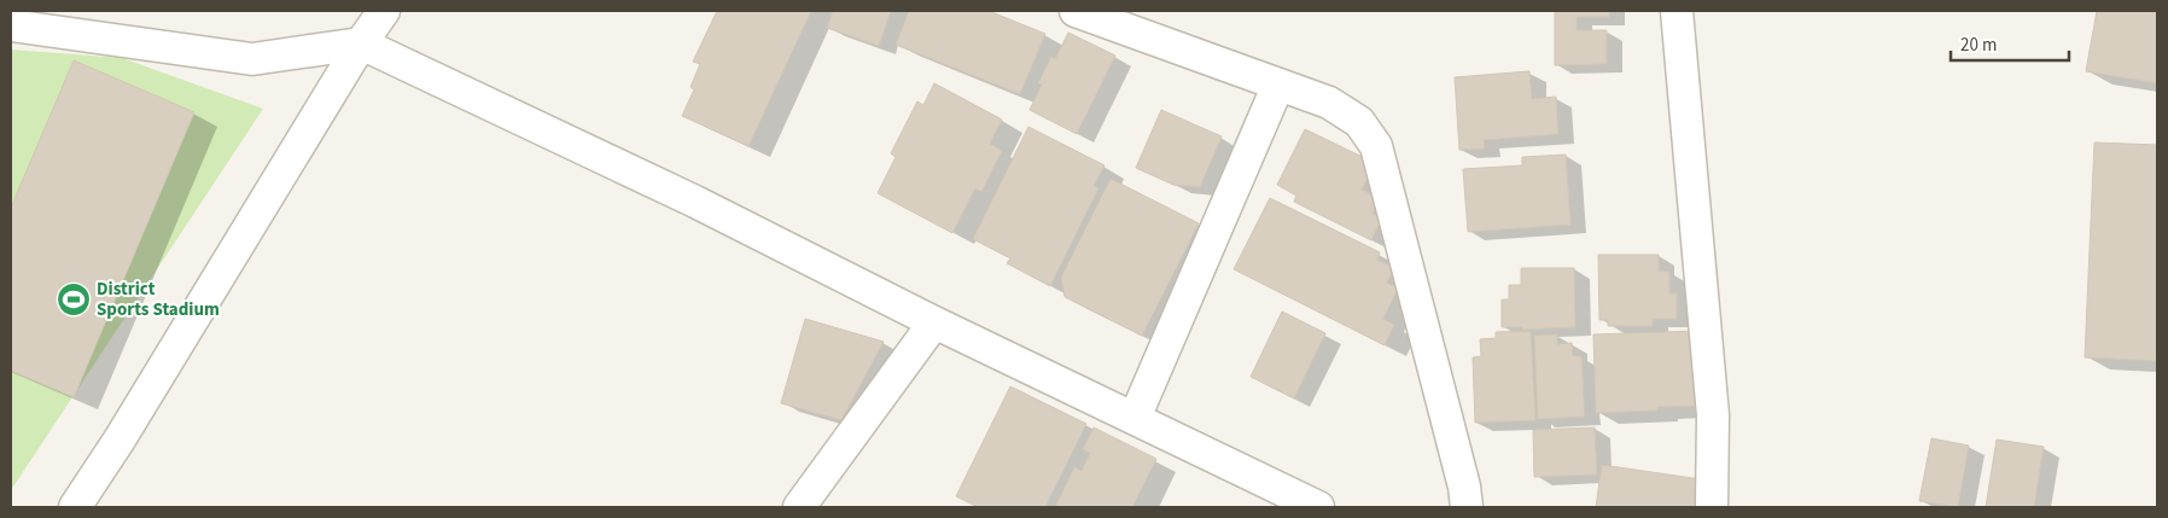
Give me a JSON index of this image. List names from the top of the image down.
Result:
{
  "places": {
    "sports": ["District Sports Stadium"]
  },
  "scale_bar": "20 m"
}
